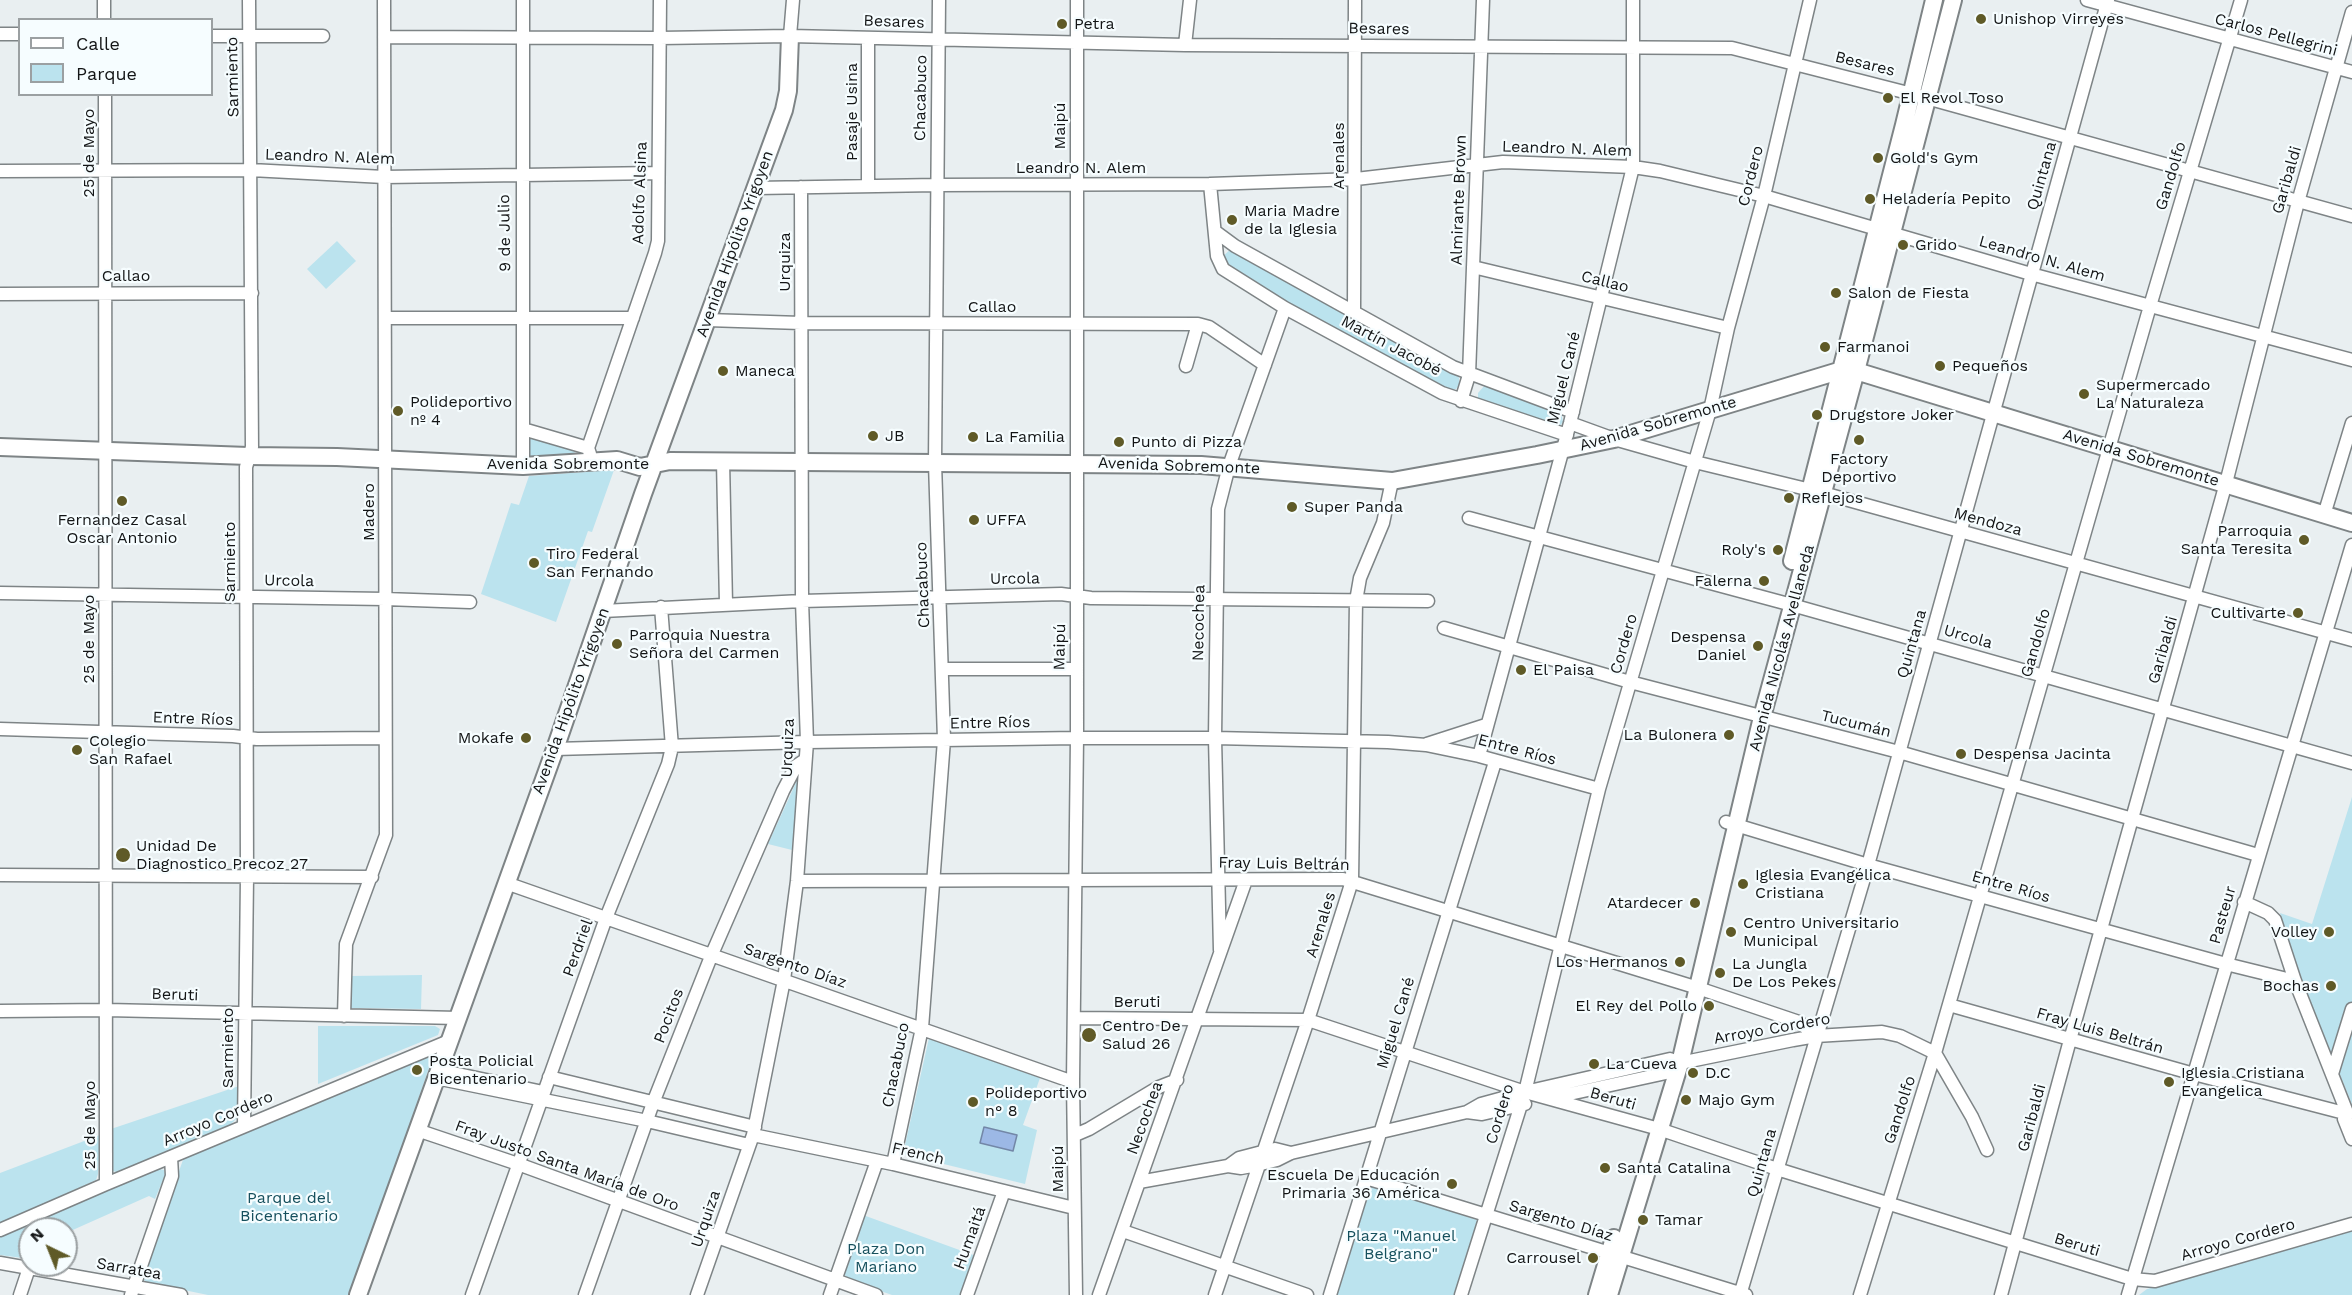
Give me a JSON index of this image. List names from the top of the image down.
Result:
{
  "streets": {
    "main road": ["Avenida Hipólito Yrigoyen", "Avenida Sobremonte", "Avenida Nicolás Avellaneda"],
    "street": [
      "Besares",
      "Carlos Pellegrini",
      "Sarmiento",
      "Chacabuco",
      "Pasaje Usina",
      "Maipú",
      "Leandro N. Alem",
      "25 de Mayo",
      "Arenales",
      "Cordero",
      "Quintana",
      "Gandolfo",
      "Garibaldi",
      "Adolfo Alsina",
      "Almirante Brown",
      "9 de Julio",
      "Urquiza",
      "Callao",
      "Martín Jacobé",
      "Miguel Cané",
      "Madero",
      "Mendoza",
      "Urcola",
      "Necochea",
      "Entre Ríos",
      "Tucumán",
      "Fray Luis Beltrán",
      "Pasteur",
      "Perdriel",
      "Sargento Díaz",
      "Beruti",
      "Pocitos",
      "Arroyo Cordero",
      "French",
      "Fray Justo Santa María de Oro",
      "Humaitá",
      "Sarratea"
    ]
  },
  "crossings": [
    ["Besares", "Chacabuco"],
    ["Besares", "Pasaje Usina"],
    ["Besares", "Maipú"],
    ["Besares", "Arenales"],
    ["Besares", "Cordero"],
    ["Besares", "Quintana"],
    ["Besares", "Gandolfo"],
    ["Besares", "Garibaldi"],
    ["Besares", "Adolfo Alsina"],
    ["Besares", "Almirante Brown"],
    ["Besares", "9 de Julio"],
    ["Besares", "Avenida Hipólito Yrigoyen"],
    ["Besares", "Miguel Cané"],
    ["Besares", "Madero"],
    ["Besares", "Avenida Nicolás Avellaneda"],
    ["Carlos Pellegrini", "Quintana"],
    ["Carlos Pellegrini", "Gandolfo"],
    ["Carlos Pellegrini", "Garibaldi"],
    ["Sarmiento", "Leandro N. Alem"],
    ["Sarmiento", "Callao"],
    ["Sarmiento", "Avenida Sobremonte"],
    ["Sarmiento", "Urcola"],
    ["Sarmiento", "Entre Ríos"],
    ["Sarmiento", "Beruti"],
    ["Sarmiento", "Arroyo Cordero"],
    ["Chacabuco", "Leandro N. Alem"],
    ["Chacabuco", "Callao"],
    ["Chacabuco", "Avenida Sobremonte"],
    ["Chacabuco", "Urcola"],
    ["Chacabuco", "Entre Ríos"],
    ["Chacabuco", "Fray Luis Beltrán"],
    ["Chacabuco", "Sargento Díaz"],
    ["Chacabuco", "French"],
    ["Pasaje Usina", "Leandro N. Alem"],
    ["Maipú", "Leandro N. Alem"],
    ["Maipú", "Callao"],
    ["Maipú", "Avenida Sobremonte"],
    ["Maipú", "Urcola"],
    ["Maipú", "Entre Ríos"],
    ["Maipú", "Fray Luis Beltrán"],
    ["Maipú", "Sargento Díaz"],
    ["Maipú", "Beruti"],
    ["Maipú", "French"],
    ["Leandro N. Alem", "25 de Mayo"],
    ["Leandro N. Alem", "Arenales"],
    ["Leandro N. Alem", "Cordero"],
    ["Leandro N. Alem", "Quintana"],
    ["Leandro N. Alem", "Gandolfo"],
    ["Leandro N. Alem", "Garibaldi"],
    ["Leandro N. Alem", "Adolfo Alsina"],
    ["Leandro N. Alem", "Almirante Brown"],
    ["Leandro N. Alem", "9 de Julio"],
    ["Leandro N. Alem", "Avenida Hipólito Yrigoyen"],
    ["Leandro N. Alem", "Urquiza"],
    ["Leandro N. Alem", "Miguel Cané"],
    ["Leandro N. Alem", "Madero"],
    ["Leandro N. Alem", "Avenida Nicolás Avellaneda"],
    ["25 de Mayo", "Callao"],
    ["25 de Mayo", "Avenida Sobremonte"],
    ["25 de Mayo", "Urcola"],
    ["25 de Mayo", "Entre Ríos"],
    ["25 de Mayo", "Beruti"],
    ["25 de Mayo", "Arroyo Cordero"],
    ["Arenales", "Martín Jacobé"],
    ["Arenales", "Avenida Sobremonte"],
    ["Arenales", "Urcola"],
    ["Arenales", "Entre Ríos"],
    ["Arenales", "Fray Luis Beltrán"],
    ["Arenales", "Beruti"],
    ["Arenales", "Arroyo Cordero"],
    ["Cordero", "Callao"],
    ["Cordero", "Avenida Sobremonte"],
    ["Cordero", "Mendoza"],
    ["Cordero", "Urcola"],
    ["Cordero", "Entre Ríos"],
    ["Cordero", "Tucumán"],
    ["Cordero", "Fray Luis Beltrán"],
    ["Cordero", "Sargento Díaz"],
    ["Cordero", "Beruti"],
    ["Cordero", "Arroyo Cordero"],
    ["Quintana", "Avenida Sobremonte"],
    ["Quintana", "Mendoza"],
    ["Quintana", "Urcola"],
    ["Quintana", "Entre Ríos"],
    ["Quintana", "Tucumán"],
    ["Quintana", "Fray Luis Beltrán"],
    ["Quintana", "Sargento Díaz"],
    ["Quintana", "Beruti"],
    ["Quintana", "Arroyo Cordero"],
    ["Gandolfo", "Avenida Sobremonte"],
    ["Gandolfo", "Mendoza"],
    ["Gandolfo", "Urcola"],
    ["Gandolfo", "Entre Ríos"],
    ["Gandolfo", "Tucumán"],
    ["Gandolfo", "Fray Luis Beltrán"],
    ["Gandolfo", "Beruti"],
    ["Gandolfo", "Arroyo Cordero"],
    ["Garibaldi", "Avenida Sobremonte"],
    ["Garibaldi", "Mendoza"],
    ["Garibaldi", "Urcola"],
    ["Garibaldi", "Entre Ríos"],
    ["Garibaldi", "Tucumán"],
    ["Garibaldi", "Fray Luis Beltrán"],
    ["Garibaldi", "Beruti"],
    ["Adolfo Alsina", "Avenida Sobremonte"],
    ["Almirante Brown", "Callao"],
    ["Almirante Brown", "Martín Jacobé"],
    ["9 de Julio", "Avenida Sobremonte"],
    ["Avenida Hipólito Yrigoyen", "Callao"],
    ["Avenida Hipólito Yrigoyen", "Avenida Sobremonte"],
    ["Avenida Hipólito Yrigoyen", "Urcola"],
    ["Avenida Hipólito Yrigoyen", "Entre Ríos"],
    ["Avenida Hipólito Yrigoyen", "Sargento Díaz"],
    ["Avenida Hipólito Yrigoyen", "Beruti"],
    ["Avenida Hipólito Yrigoyen", "Arroyo Cordero"],
    ["Avenida Hipólito Yrigoyen", "French"],
    ["Avenida Hipólito Yrigoyen", "Fray Justo Santa María de Oro"],
    ["Urquiza", "Callao"],
    ["Urquiza", "Avenida Sobremonte"],
    ["Urquiza", "Urcola"],
    ["Urquiza", "Entre Ríos"],
    ["Urquiza", "Fray Luis Beltrán"],
    ["Urquiza", "Sargento Díaz"],
    ["Urquiza", "Pocitos"],
    ["Urquiza", "French"],
    ["Urquiza", "Fray Justo Santa María de Oro"],
    ["Callao", "Miguel Cané"],
    ["Callao", "Necochea"],
    ["Martín Jacobé", "Miguel Cané"],
    ["Martín Jacobé", "Avenida Sobremonte"],
    ["Martín Jacobé", "Mendoza"],
    ["Martín Jacobé", "Necochea"],
    ["Miguel Cané", "Avenida Sobremonte"],
    ["Miguel Cané", "Mendoza"],
    ["Miguel Cané", "Urcola"],
    ["Miguel Cané", "Entre Ríos"],
    ["Miguel Cané", "Tucumán"],
    ["Miguel Cané", "Fray Luis Beltrán"],
    ["Miguel Cané", "Sargento Díaz"],
    ["Miguel Cané", "Beruti"],
    ["Miguel Cané", "Arroyo Cordero"],
    ["Avenida Sobremonte", "Madero"],
    ["Avenida Sobremonte", "Mendoza"],
    ["Avenida Sobremonte", "Necochea"],
    ["Avenida Sobremonte", "Avenida Nicolás Avellaneda"],
    ["Madero", "Urcola"],
    ["Madero", "Entre Ríos"],
    ["Madero", "Beruti"],
    ["Mendoza", "Avenida Nicolás Avellaneda"],
    ["Mendoza", "Pasteur"],
    ["Urcola", "Necochea"],
    ["Urcola", "Avenida Nicolás Avellaneda"],
    ["Urcola", "Pasteur"],
    ["Urcola", "Perdriel"],
    ["Necochea", "Entre Ríos"],
    ["Necochea", "Fray Luis Beltrán"],
    ["Necochea", "Beruti"],
    ["Necochea", "Arroyo Cordero"],
    ["Avenida Nicolás Avellaneda", "Entre Ríos"],
    ["Avenida Nicolás Avellaneda", "Tucumán"],
    ["Avenida Nicolás Avellaneda", "Fray Luis Beltrán"],
    ["Avenida Nicolás Avellaneda", "Sargento Díaz"],
    ["Avenida Nicolás Avellaneda", "Beruti"],
    ["Avenida Nicolás Avellaneda", "Arroyo Cordero"],
    ["Entre Ríos", "Pasteur"],
    ["Entre Ríos", "Perdriel"],
    ["Tucumán", "Pasteur"],
    ["Fray Luis Beltrán", "Pasteur"],
    ["Fray Luis Beltrán", "Arroyo Cordero"],
    ["Pasteur", "Beruti"],
    ["Pasteur", "Arroyo Cordero"],
    ["Perdriel", "Sargento Díaz"],
    ["Perdriel", "French"],
    ["Perdriel", "Fray Justo Santa María de Oro"],
    ["Sargento Díaz", "Pocitos"],
    ["Beruti", "Arroyo Cordero"],
    ["Pocitos", "French"],
    ["Pocitos", "Fray Justo Santa María de Oro"],
    ["French", "Humaitá"]
  ],
  "parks": ["Parque del Bicentenario", "Plaza \"Manuel Belgrano\"", "Plaza Don Mariano"],
  "places": [
    "Unishop Virreyes",
    "Petra",
    "El Revol Toso",
    "Gold's Gym",
    "Heladería Pepito",
    "Maria Madre de la Iglesia",
    "Grido",
    "Salon de Fiesta",
    "Farmanoi",
    "Pequeños",
    "Maneca",
    "Supermercado La Naturaleza",
    "Polideportivo nº 4",
    "Drugstore Joker",
    "JB",
    "La Familia",
    "Factory Deportivo",
    "Punto di Pizza",
    "Reflejos",
    "Fernandez Casal Oscar Antonio",
    "Super Panda",
    "UFFA",
    "Parroquia Santa Teresita",
    "Roly's",
    "Tiro Federal San Fernando",
    "Falerna",
    "Cultivarte",
    "Parroquia Nuestra Señora del Carmen",
    "Despensa Daniel",
    "El Paisa",
    "La Bulonera",
    "Mokafe",
    "Colegio San Rafael",
    "Despensa Jacinta",
    "Unidad De Diagnostico Precoz 27",
    "Iglesia Evangélica Cristiana",
    "Atardecer",
    "Centro Universitario Municipal",
    "Volley",
    "Los Hermanos",
    "La Jungla De Los Pekes",
    "Bochas",
    "El Rey del Pollo",
    "Centro De Salud 26",
    "La Cueva",
    "Posta Policial Bicentenario",
    "D.C",
    "Iglesia Cristiana Evangelica",
    "Majo Gym",
    "Polideportivo n° 8",
    "Santa Catalina",
    "Escuela De Educación Primaria 36 América",
    "Tamar",
    "Carrousel"
  ],
  "legend": ["Calle", "Parque"],
  "north": "top left"
}
